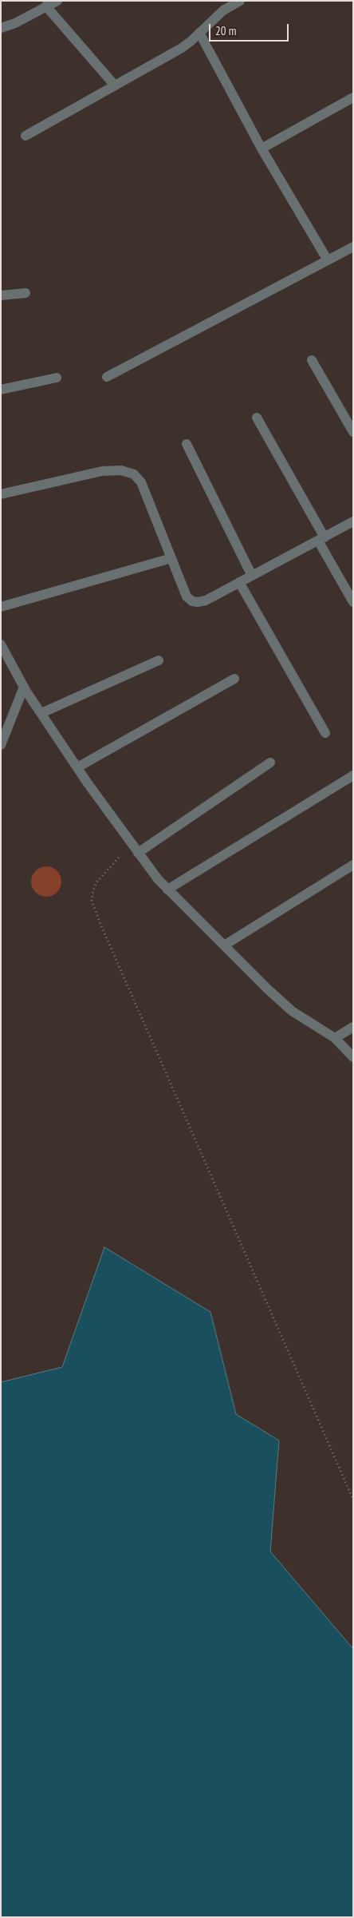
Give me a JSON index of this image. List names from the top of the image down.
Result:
{
  "scale_bar": "20 m"
}
